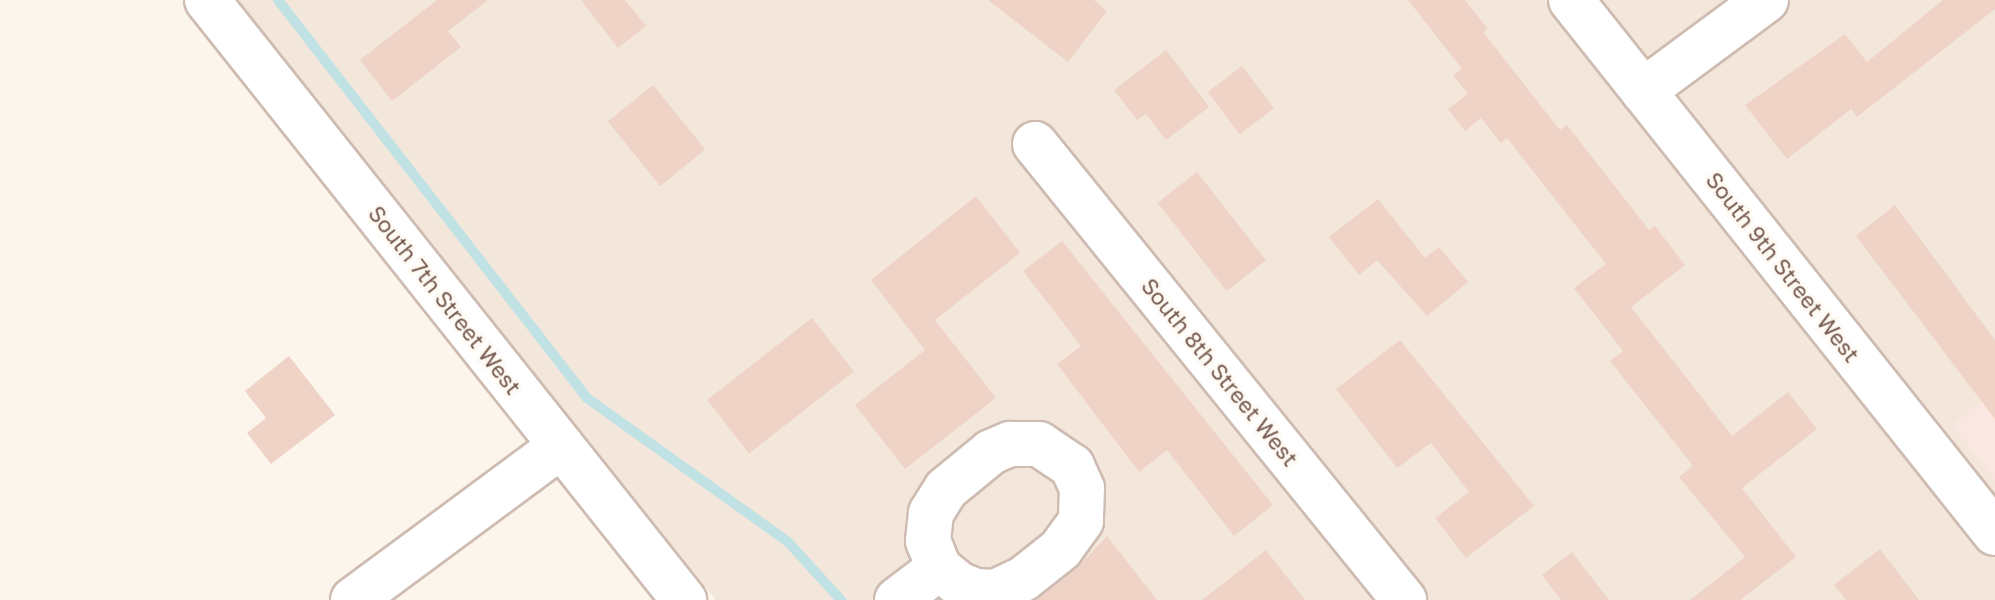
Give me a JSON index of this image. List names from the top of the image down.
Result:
{
  "streets": {
    "street": ["South 9th Street West", "South 7th Street West", "South 8th Street West"]
  }
}
